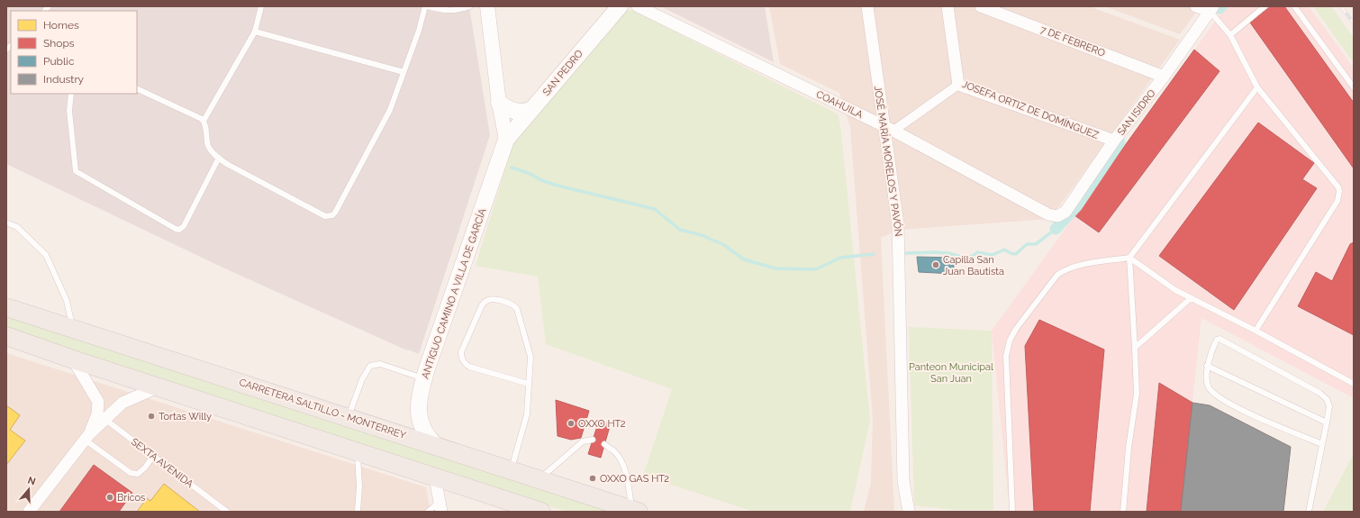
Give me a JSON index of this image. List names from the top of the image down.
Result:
{
  "streets": {
    "main road": ["SAN PEDRO", "ANTIGUO CAMINO A VILLA DE GARCÍA", "CARRETERA SALTILLO - MONTERREY"],
    "street": [
      "7 DE FEBRERO",
      "COAHUILA",
      "JOSEFA ORTIZ DE DOMÍNGUEZ",
      "SAN ISIDRO",
      "JOSÉ MARÍA MORELOS Y PAVÓN"
    ],
    "lane": ["SEXTA AVENIDA"]
  },
  "crossings": [
    ["7 DE FEBRERO", "SAN ISIDRO"],
    ["SAN PEDRO", "ANTIGUO CAMINO A VILLA DE GARCÍA"],
    ["COAHUILA", "SAN ISIDRO"],
    ["COAHUILA", "JOSÉ MARÍA MORELOS Y PAVÓN"],
    ["JOSEFA ORTIZ DE DOMÍNGUEZ", "SAN ISIDRO"],
    ["ANTIGUO CAMINO A VILLA DE GARCÍA", "CARRETERA SALTILLO - MONTERREY"]
  ],
  "parks": ["Panteon Municipal San Juan"],
  "places": [
    "Capilla San Juan Bautista",
    "Tortas Willy",
    "OXXO HT2",
    "OXXO GAS HT2",
    "Bricos"
  ],
  "legend": [
    "Homes",
    "Shops",
    "Public",
    "Industry"
  ],
  "north": "top"
}
